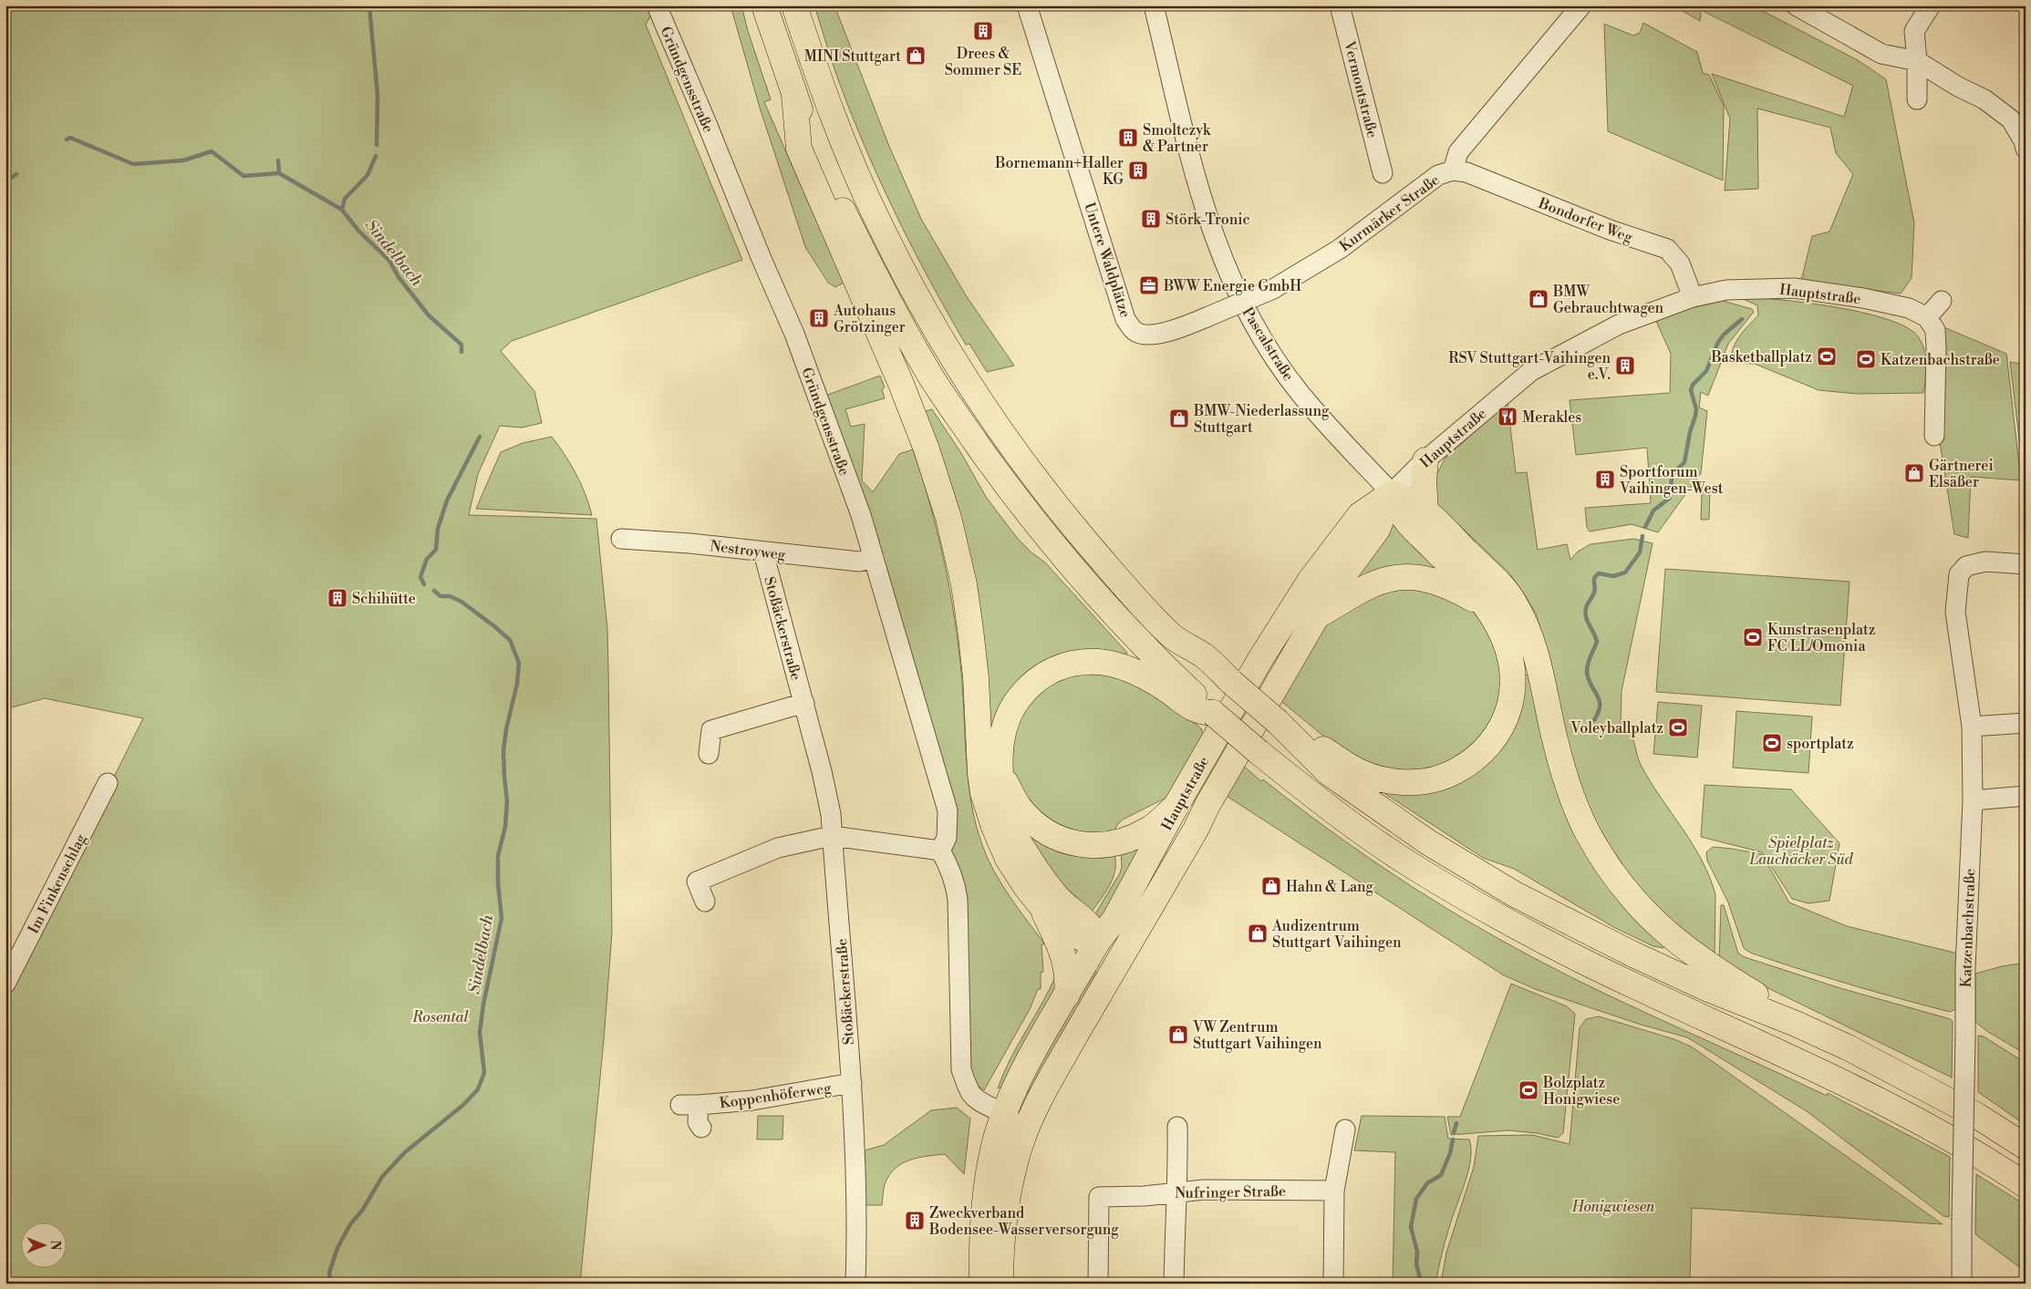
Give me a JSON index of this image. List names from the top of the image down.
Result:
{
  "streets": {
    "main road": ["Hauptstraße"],
    "street": [
      "Gründgensstraße",
      "Vermontstraße",
      "Kurmärker Straße",
      "Bondorfer Weg",
      "Untere Waldplätze",
      "Pascalstraße",
      "Nestroyweg",
      "Stoßäckerstraße",
      "Im Finkenschlag",
      "Katzenbachstraße",
      "Koppenhöferweg",
      "Nufringer Straße"
    ]
  },
  "crossings": [
    ["Gründgensstraße", "Nestroyweg"],
    ["Kurmärker Straße", "Bondorfer Weg"],
    ["Kurmärker Straße", "Untere Waldplätze"],
    ["Bondorfer Weg", "Hauptstraße"],
    ["Hauptstraße", "Pascalstraße"],
    ["Nestroyweg", "Stoßäckerstraße"],
    ["Stoßäckerstraße", "Koppenhöferweg"]
  ],
  "water": ["Sindelbach"],
  "parks": ["Spielplatz Lauchäcker Süd", "Rosental", "Honigwiesen"],
  "places": {
    "building": [
      "Drees & Sommer SE",
      "Smoltczyk & Partner",
      "Bornemann+Haller KG",
      "Störk-Tronic",
      "Autohaus Grötzinger",
      "RSV Stuttgart-Vaihingen e.V.",
      "Sportforum Vaihingen-West",
      "Schihütte",
      "Zweckverband Bodensee-Wasserversorgung"
    ],
    "shop": [
      "MINI Stuttgart",
      "BMW Gebrauchtwagen",
      "BMW-Niederlassung Stuttgart",
      "Gärtnerei Elsäßer",
      "Hahn & Lang",
      "Audizentrum Stuttgart Vaihingen",
      "VW Zentrum Stuttgart Vaihingen"
    ],
    "office": ["BWW Energie GmbH"],
    "sports": [
      "Basketballplatz",
      "Katzenbachstraße",
      "Kunstrasenplatz FC LL/Omonia",
      "Voleyballplatz",
      "sportplatz",
      "Bolzplatz Honigwiese"
    ],
    "restaurant": ["Merakles"]
  },
  "north": "right"
}
